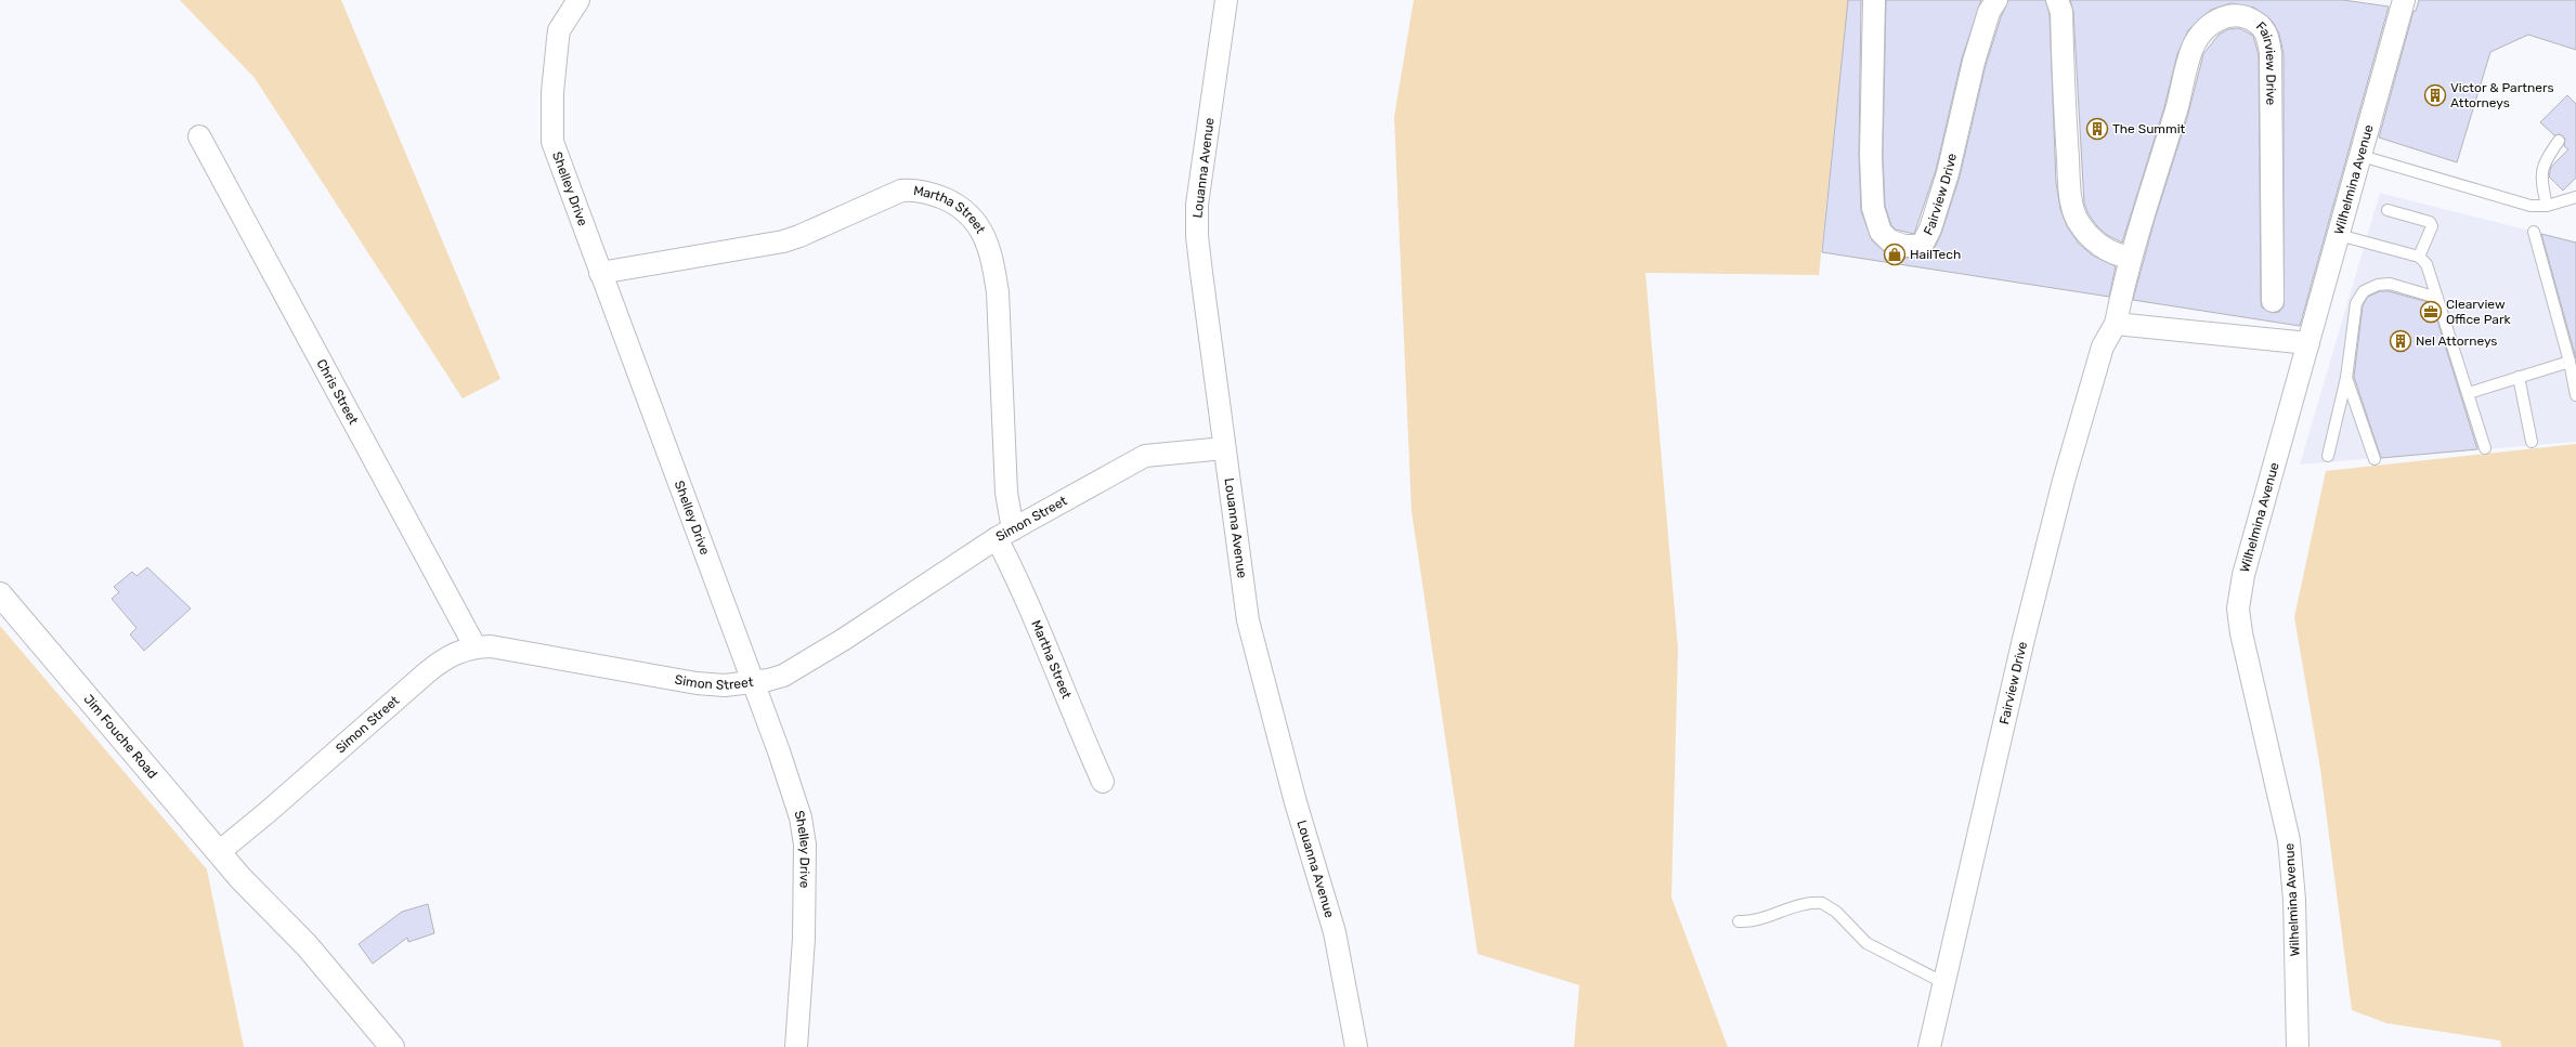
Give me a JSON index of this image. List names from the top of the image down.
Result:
{
  "streets": {
    "street": [
      "Fairview Drive",
      "Louanna Avenue",
      "Wilhelmina Avenue",
      "Shelley Drive",
      "Martha Street",
      "Chris Street",
      "Simon Street",
      "Jim Fouche Road"
    ]
  },
  "crossings": [
    ["Louanna Avenue", "Simon Street"],
    ["Shelley Drive", "Martha Street"],
    ["Shelley Drive", "Simon Street"],
    ["Martha Street", "Simon Street"],
    ["Chris Street", "Simon Street"],
    ["Simon Street", "Jim Fouche Road"]
  ],
  "places": {
    "building": ["Victor & Partners Attorneys", "The Summit", "Nel Attorneys"],
    "shop": ["HailTech"],
    "office": ["Clearview Office Park"]
  }
}
